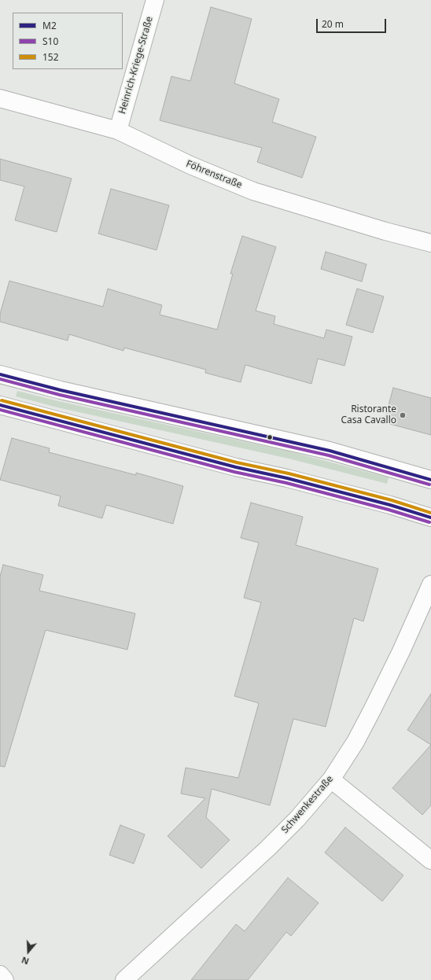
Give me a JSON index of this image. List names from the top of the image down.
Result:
{
  "streets": {
    "street": ["Heinrich-Kriege-Straße", "Föhrenstraße", "Schwenkestraße"]
  },
  "crossings": [
    ["Heinrich-Kriege-Straße", "Föhrenstraße"]
  ],
  "places": ["Ristorante Casa Cavallo"],
  "lines": ["transit line M2", "transit line S10", "transit line 152"],
  "legend": ["M2", "S10", "152"],
  "scale_bar": "20 m",
  "north": "bottom"
}
